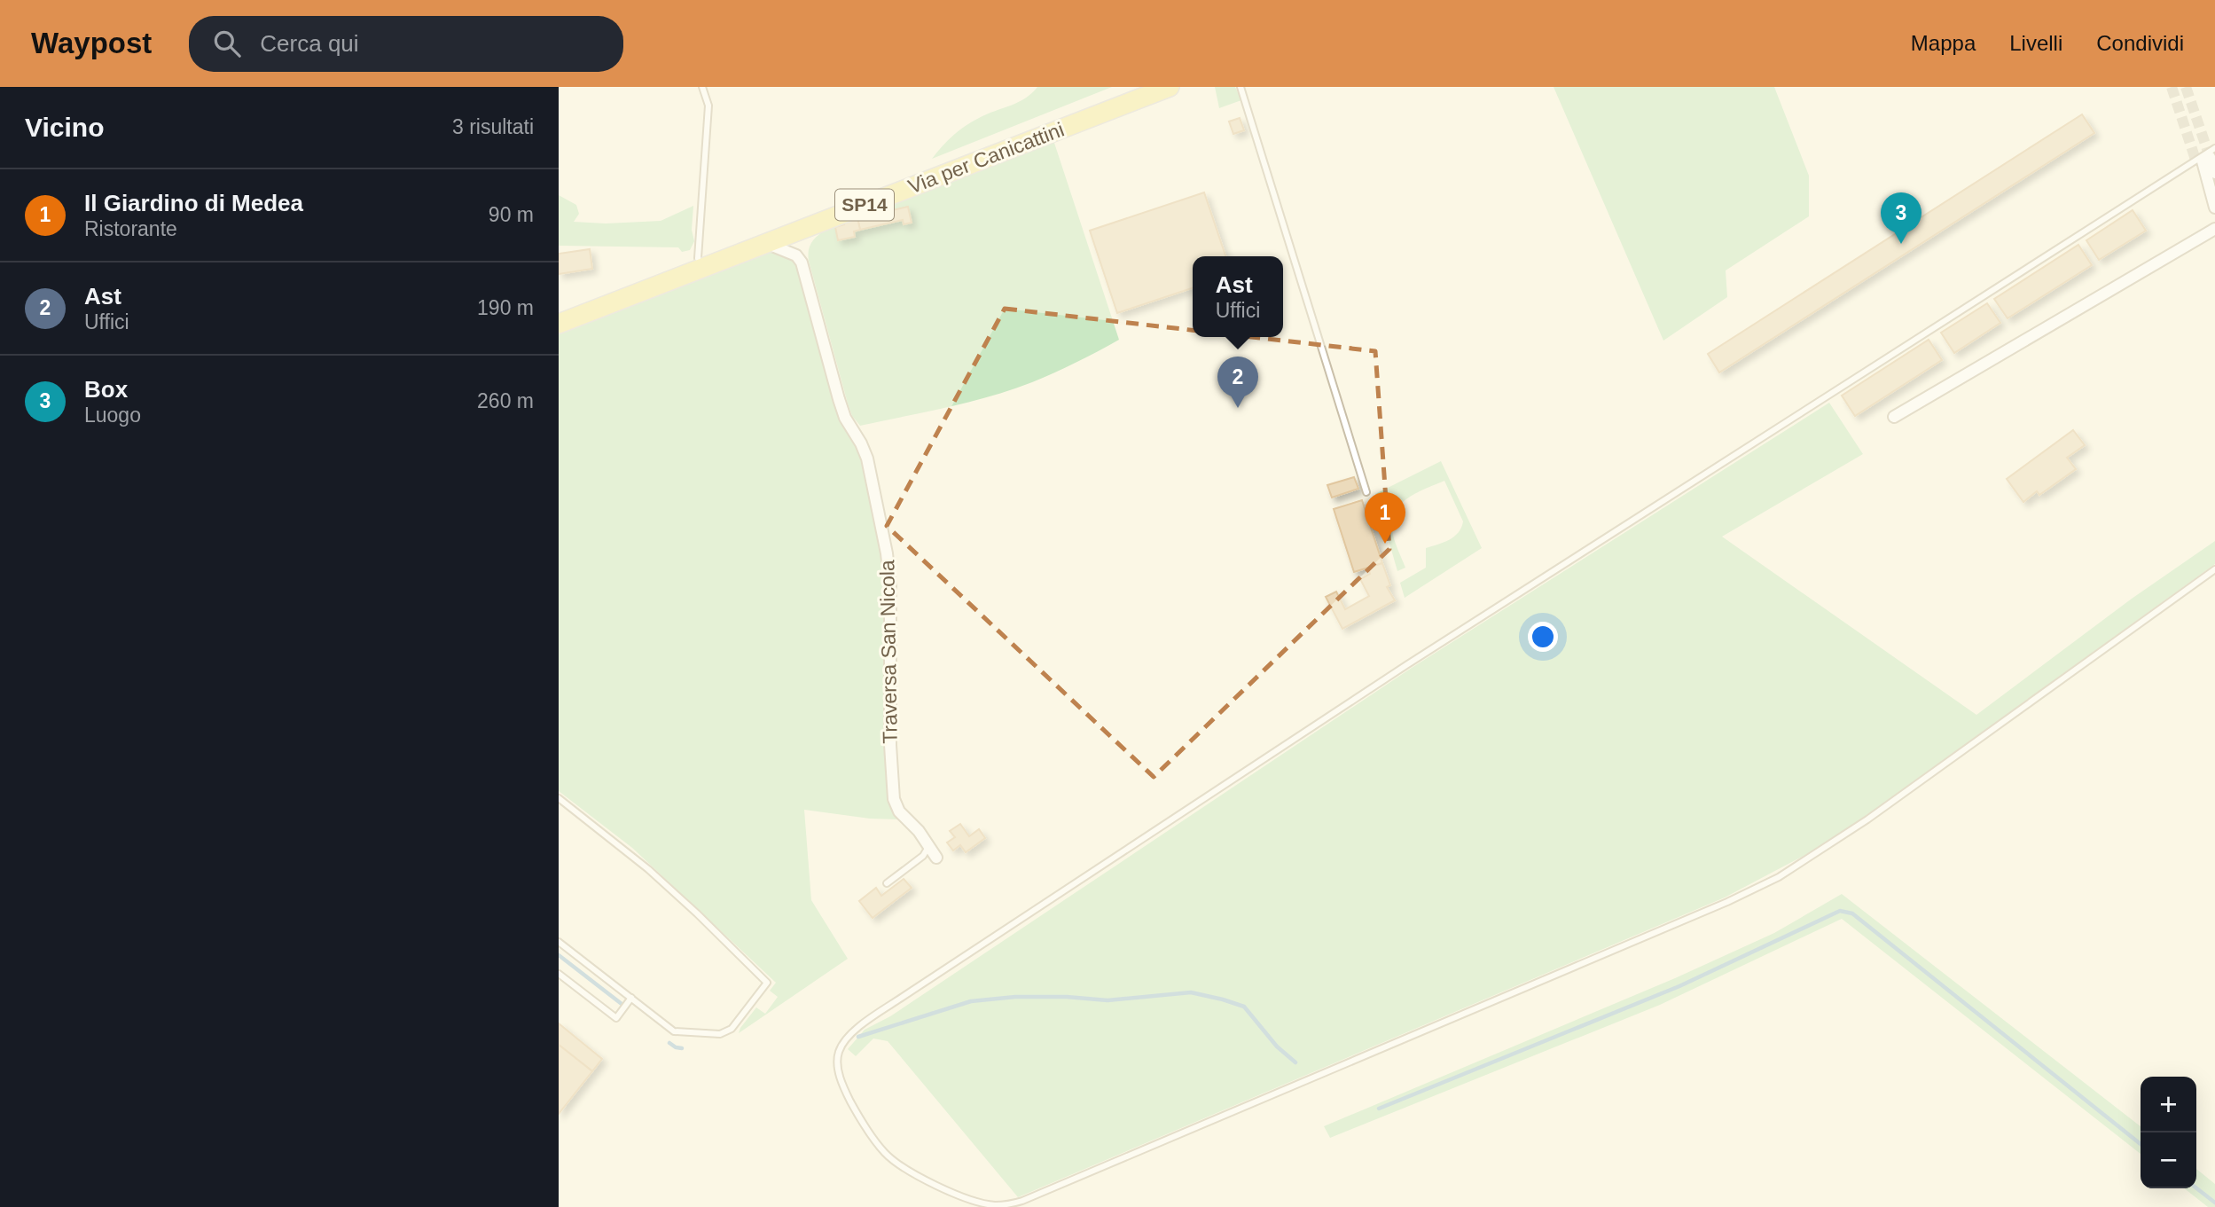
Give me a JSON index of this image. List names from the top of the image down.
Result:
{
  "streets": {
    "main road": ["Via per Canicattini", "SP14"],
    "street": ["Traversa San Nicola"]
  },
  "crossings": [
    ["Via per Canicattini", "Traversa San Nicola"]
  ],
  "page": {
    "header": "Waypost",
    "search": "Cerca qui",
    "nav": ["Mappa", "Livelli", "Condividi"],
    "heading": ["Vicino", "3 risultati"],
    "list": [
      {
        "mark": "1",
        "name": "Il Giardino di Medea",
        "note": "Ristorante",
        "value": "90 m"
      },
      {
        "mark": "2",
        "name": "Ast",
        "note": "Uffici",
        "value": "190 m"
      },
      {
        "mark": "3",
        "name": "Box",
        "note": "Luogo",
        "value": "260 m"
      }
    ],
    "pins": ["3", "2", "1"],
    "popup": ["Ast", "Uffici"],
    "map_buttons": ["+", "−"]
  }
}
